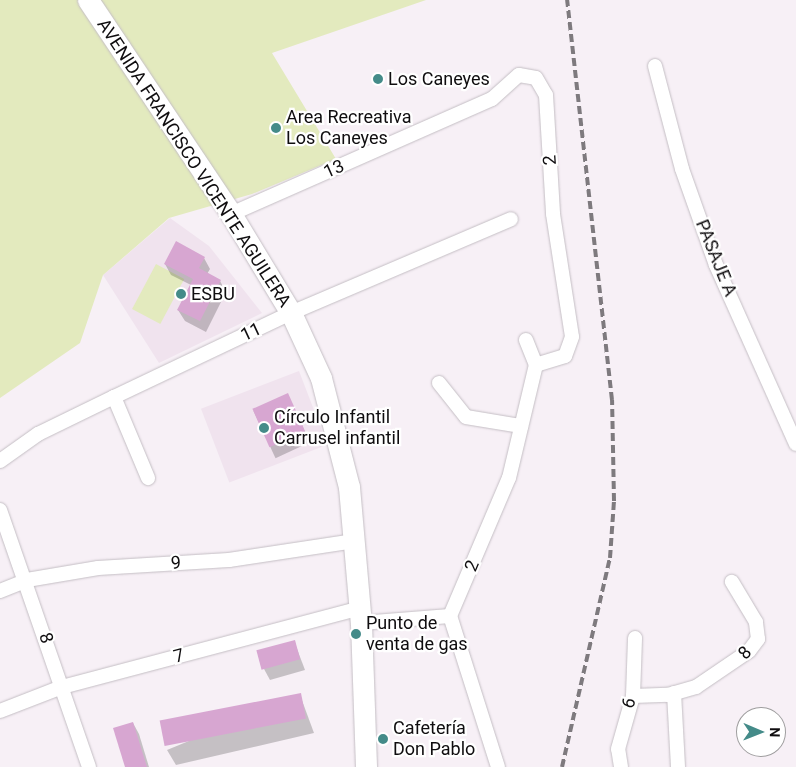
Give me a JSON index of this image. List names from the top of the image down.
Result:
{
  "streets": {
    "main road": ["AVENIDA FRANCISCO VICENTE AGUILERA"],
    "street": [
      "2",
      "13",
      "PASAJE A",
      "11",
      "9",
      "8",
      "7",
      "6"
    ]
  },
  "crossings": [
    ["2", "13"],
    ["2", "7"],
    ["AVENIDA FRANCISCO VICENTE AGUILERA", "13"],
    ["AVENIDA FRANCISCO VICENTE AGUILERA", "11"],
    ["AVENIDA FRANCISCO VICENTE AGUILERA", "9"],
    ["AVENIDA FRANCISCO VICENTE AGUILERA", "7"],
    ["9", "8"],
    ["8", "7"],
    ["8", "6"]
  ],
  "places": [
    "Los Caneyes",
    "Area Recreativa Los Caneyes",
    "ESBU",
    "Círculo Infantil Carrusel infantil",
    "Punto de venta de gas",
    "Cafetería Don Pablo"
  ],
  "north": "right"
}
